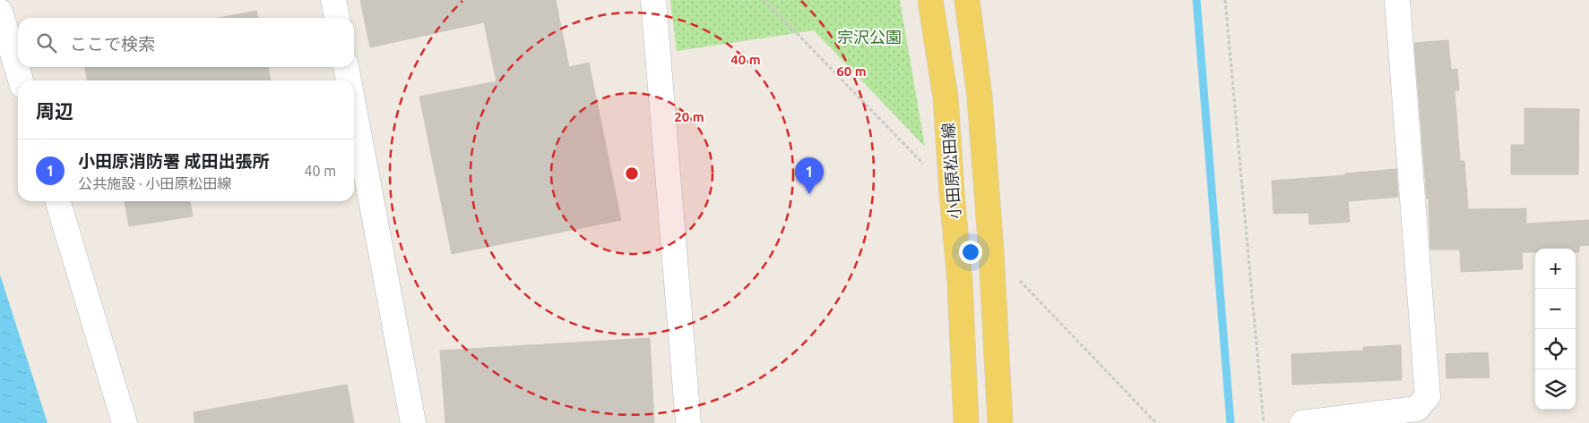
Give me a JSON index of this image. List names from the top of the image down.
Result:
{
  "streets": {
    "main road": ["小田原松田線"]
  },
  "parks": ["宗沢公園"],
  "page": {
    "search": "ここで検索",
    "heading": "周辺",
    "list": [
      {
        "mark": "1",
        "name": "小田原消防署 成田出張所",
        "note": "公共施設 · 小田原松田線",
        "value": "40 m"
      }
    ],
    "pins": "1",
    "map_buttons": ["+", "−"]
  },
  "rings": ["40 m", "60 m", "20 m"]
}
